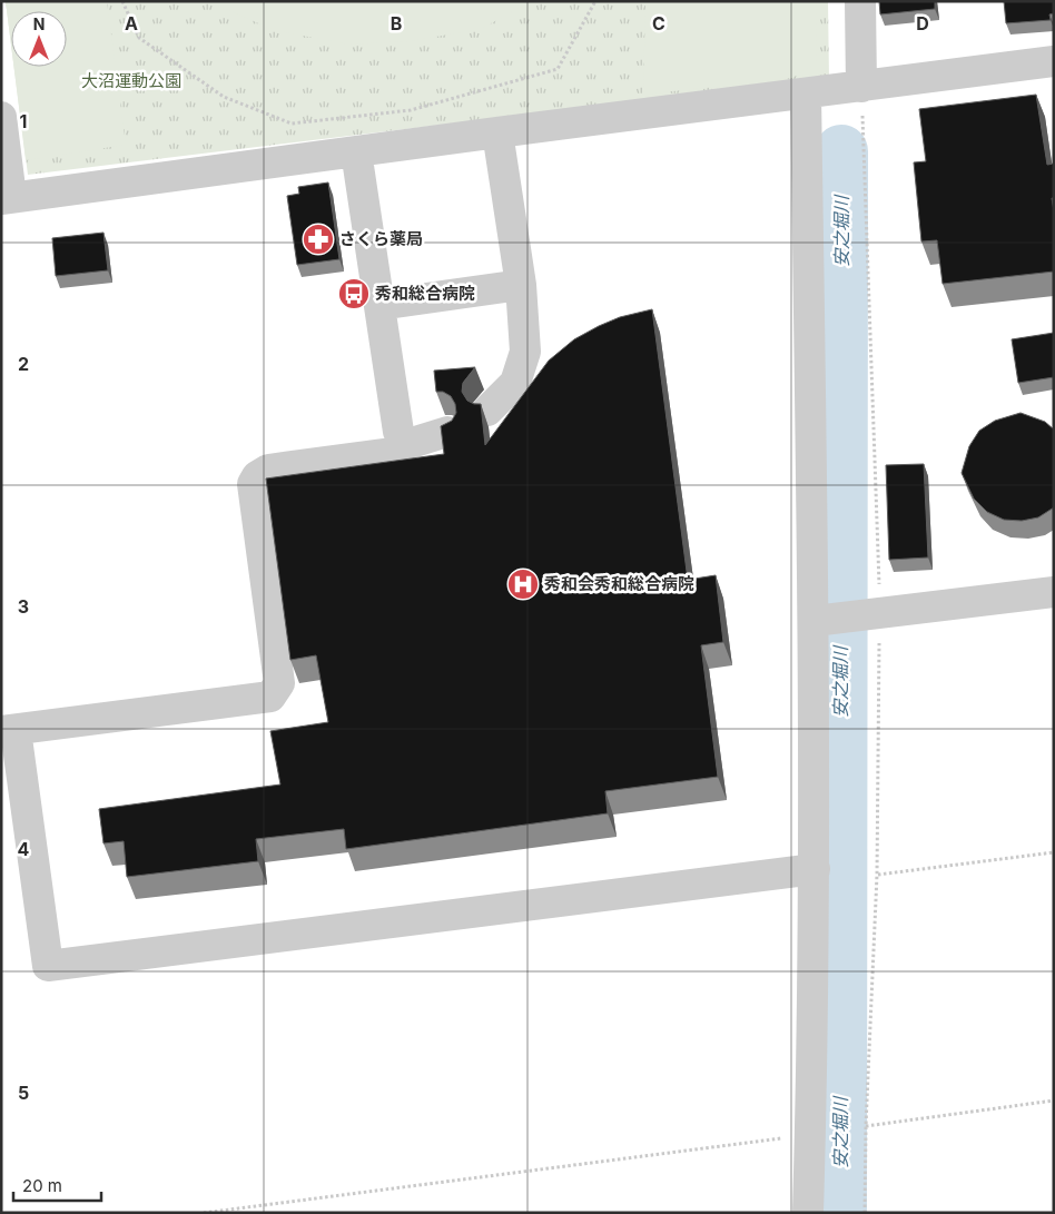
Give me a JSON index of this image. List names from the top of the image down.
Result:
{
  "water": ["安之堀川"],
  "parks": ["大沼運動公園"],
  "places": {
    "pharmacy": ["さくら薬局"],
    "bus stop": ["秀和総合病院"],
    "hospital": ["秀和会秀和総合病院"]
  },
  "scale_bar": "20 m",
  "north": "top",
  "grid": {
    "columns": [
      "A",
      "B",
      "C",
      "D"
    ],
    "rows": [
      "1",
      "2",
      "3",
      "4",
      "5"
    ]
  }
}
